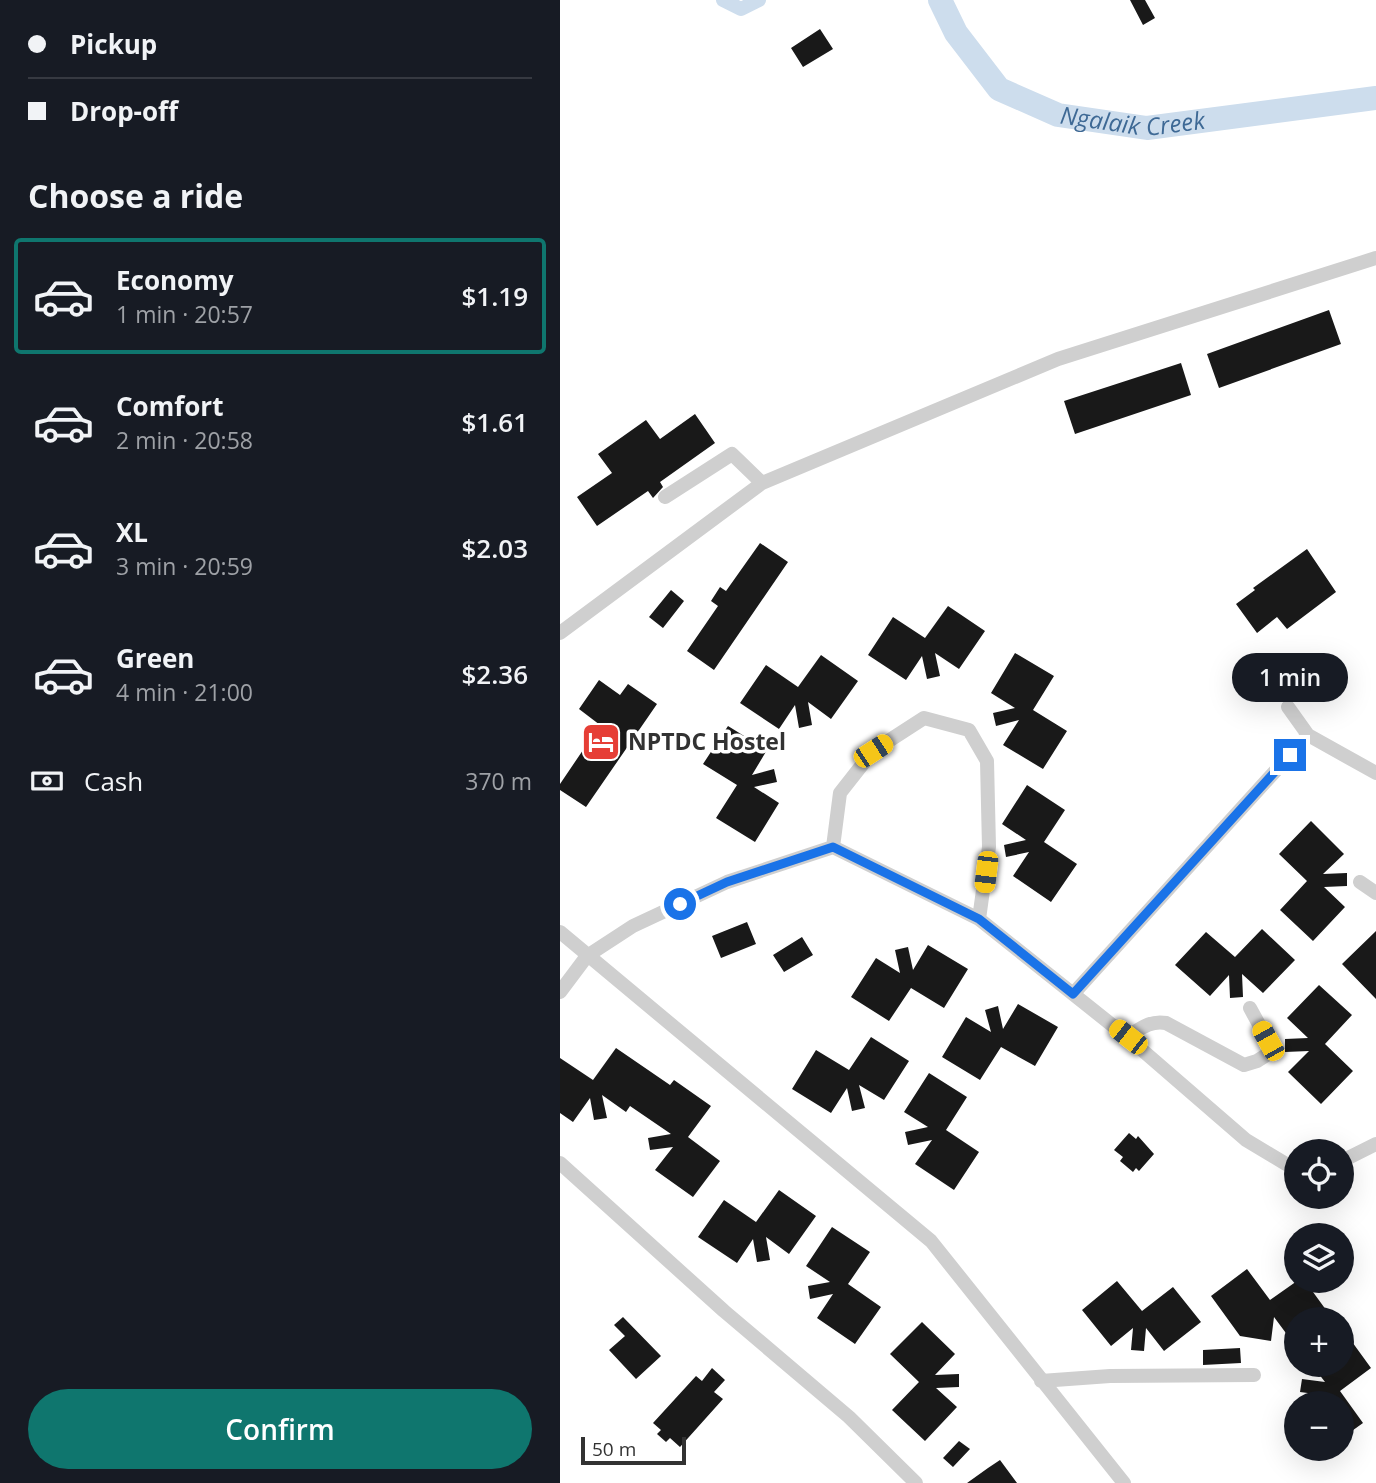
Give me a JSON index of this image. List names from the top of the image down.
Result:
{
  "water": ["Ngalaik Creek"],
  "places": {
    "hotel": ["NPTDC Hostel"]
  },
  "scale_bar": "50 m",
  "page": {
    "banner": ["Pickup", "Drop-off"],
    "heading": "Choose a ride",
    "list": [
      {
        "name": "Economy",
        "note": "1 min · 20:57",
        "value": "$1.19"
      },
      {
        "name": "Comfort",
        "note": "2 min · 20:58",
        "value": "$1.61"
      },
      {
        "name": "XL",
        "note": "3 min · 20:59",
        "value": "$2.03"
      },
      {
        "name": "Green",
        "note": "4 min · 21:00",
        "value": "$2.36"
      }
    ],
    "bubble": "1 min",
    "pay": ["Cash", "370 m"],
    "map_buttons": ["+", "−"],
    "buttons": "Confirm",
    "scale": "50 m"
  }
}
